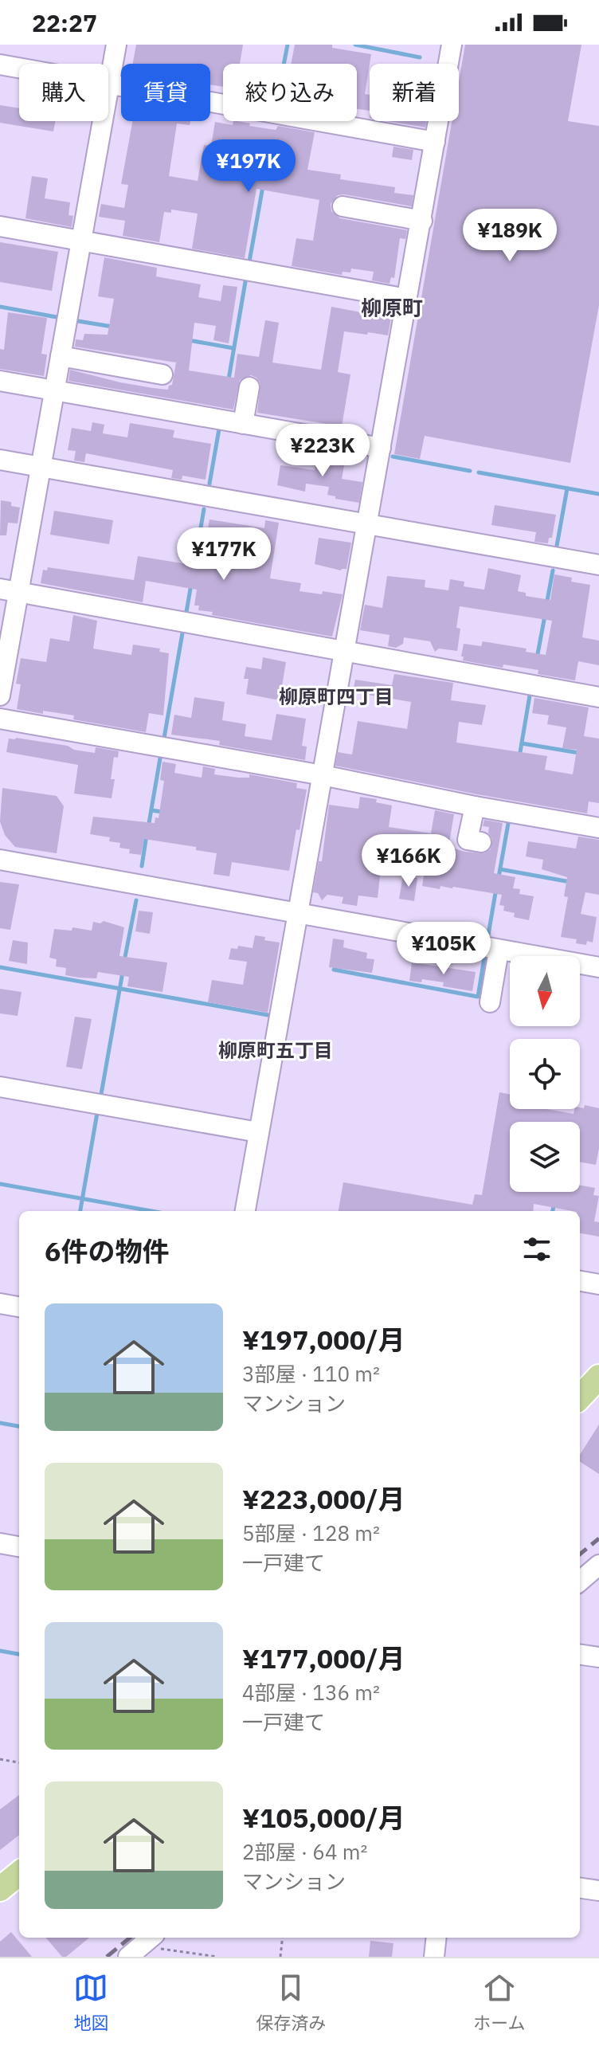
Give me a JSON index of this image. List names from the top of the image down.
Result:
{
  "districts": ["柳原町", "柳原町四丁目", "柳原町五丁目"],
  "north": "bottom",
  "page": {
    "status": "22:27",
    "chip": [
      "購入",
      "賃貸",
      "絞り込み",
      "新着"
    ],
    "price": [
      "¥197K",
      "¥189K",
      "¥223K",
      "¥177K",
      "¥166K",
      "¥105K"
    ],
    "heading": "6件の物件",
    "list": [
      {
        "name": "¥197,000/月",
        "note": "3部屋 · 110 m² · マンション"
      },
      {
        "name": "¥223,000/月",
        "note": "5部屋 · 128 m² · 一戸建て"
      },
      {
        "name": "¥177,000/月",
        "note": "4部屋 · 136 m² · 一戸建て"
      },
      {
        "name": "¥105,000/月",
        "note": "2部屋 · 64 m² · マンション"
      }
    ],
    "tabs": ["地図", "保存済み", "ホーム"]
  }
}
